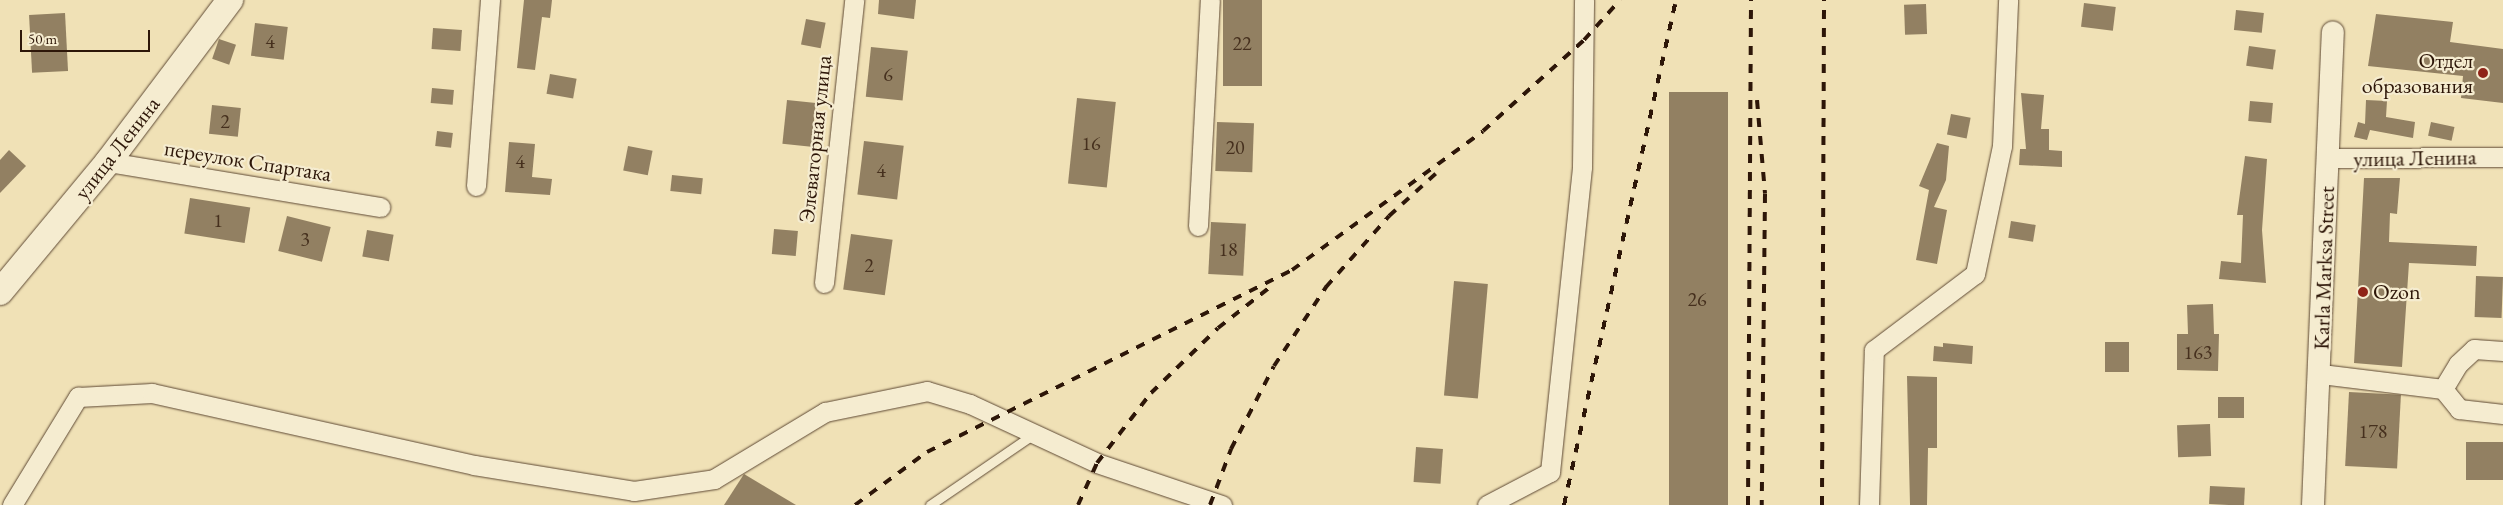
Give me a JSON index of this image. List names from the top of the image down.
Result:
{
  "streets": {
    "main road": ["улица Ленина"],
    "street": ["Элеваторная улица", "переулок Спартака", "Karla Marksa Street"]
  },
  "crossings": [
    ["улица Ленина", "переулок Спартака"],
    ["улица Ленина", "Karla Marksa Street"]
  ],
  "places": ["Отдел образования", "Ozon"],
  "house_numbers": [
    "4",
    "22",
    "6",
    "2",
    "16",
    "20",
    "4",
    "4",
    "1",
    "3",
    "18",
    "2",
    "26",
    "163",
    "178"
  ],
  "scale_bar": "50 m"
}
